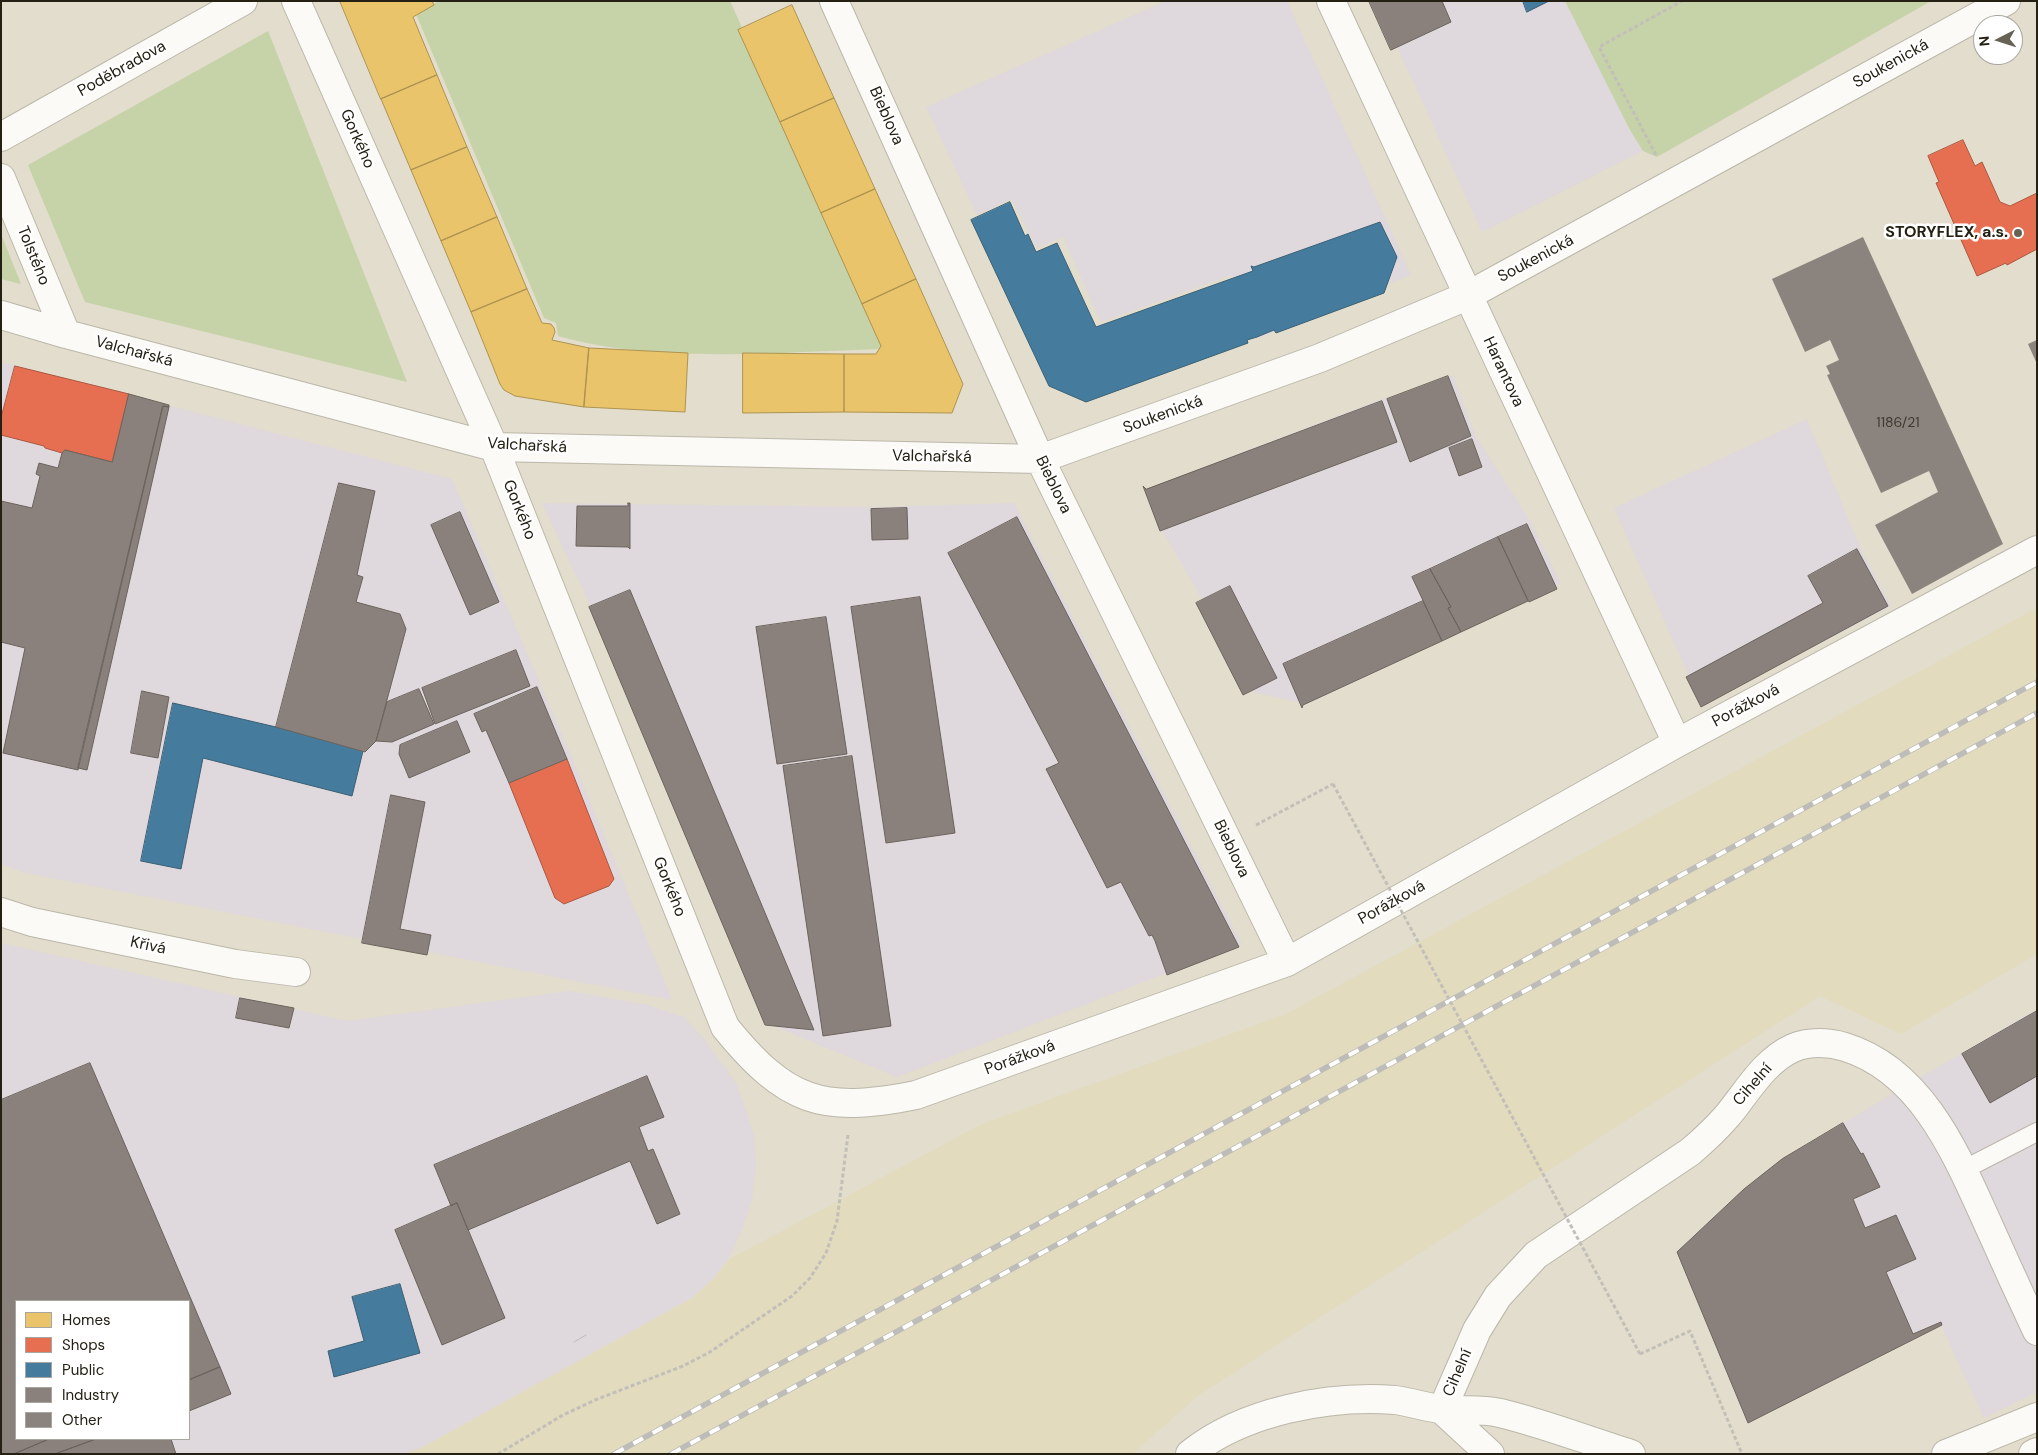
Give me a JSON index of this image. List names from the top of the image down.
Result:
{
  "streets": {
    "main road": [
      "Soukenická",
      "Poděbradova",
      "Bieblova",
      "Gorkého",
      "Tolstého",
      "Valchařská",
      "Harantova",
      "Porážková",
      "Křivá",
      "Cihelní"
    ]
  },
  "crossings": [
    ["Soukenická", "Bieblova"],
    ["Soukenická", "Valchařská"],
    ["Soukenická", "Harantova"],
    ["Bieblova", "Valchařská"],
    ["Bieblova", "Porážková"],
    ["Gorkého", "Valchařská"],
    ["Gorkého", "Porážková"],
    ["Tolstého", "Valchařská"],
    ["Harantova", "Porážková"]
  ],
  "places": ["STORYFLEX, a.s."],
  "house_numbers": ["1186/21"],
  "legend": [
    "Homes",
    "Shops",
    "Public",
    "Industry",
    "Other"
  ],
  "north": "left"
}
